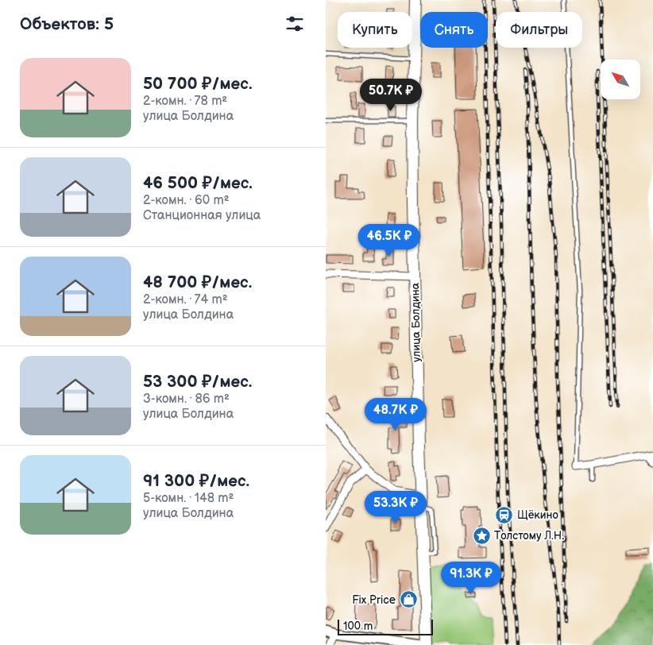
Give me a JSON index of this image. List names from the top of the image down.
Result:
{
  "streets": {
    "main road": ["улица Болдина"]
  },
  "places": {
    "station": ["Щёкино"],
    "place": ["Толстому Л.Н."],
    "shop": ["Fix Price"]
  },
  "scale_bar": "100 m",
  "north": "top left",
  "page": {
    "heading": "Объектов: 5",
    "chip": ["Купить", "Снять", "Фильтры"],
    "list": [
      {
        "name": "50 700 ₽/мес.",
        "note": "2-комн. · 78 m² · улица Болдина"
      },
      {
        "name": "46 500 ₽/мес.",
        "note": "2-комн. · 60 m² · Станционная улица"
      },
      {
        "name": "48 700 ₽/мес.",
        "note": "2-комн. · 74 m² · улица Болдина"
      },
      {
        "name": "53 300 ₽/мес.",
        "note": "3-комн. · 86 m² · улица Болдина"
      },
      {
        "name": "91 300 ₽/мес.",
        "note": "5-комн. · 148 m² · улица Болдина"
      }
    ],
    "price": [
      "50.7K ₽",
      "46.5K ₽",
      "48.7K ₽",
      "53.3K ₽",
      "91.3K ₽"
    ],
    "scale": "100 m"
  }
}
